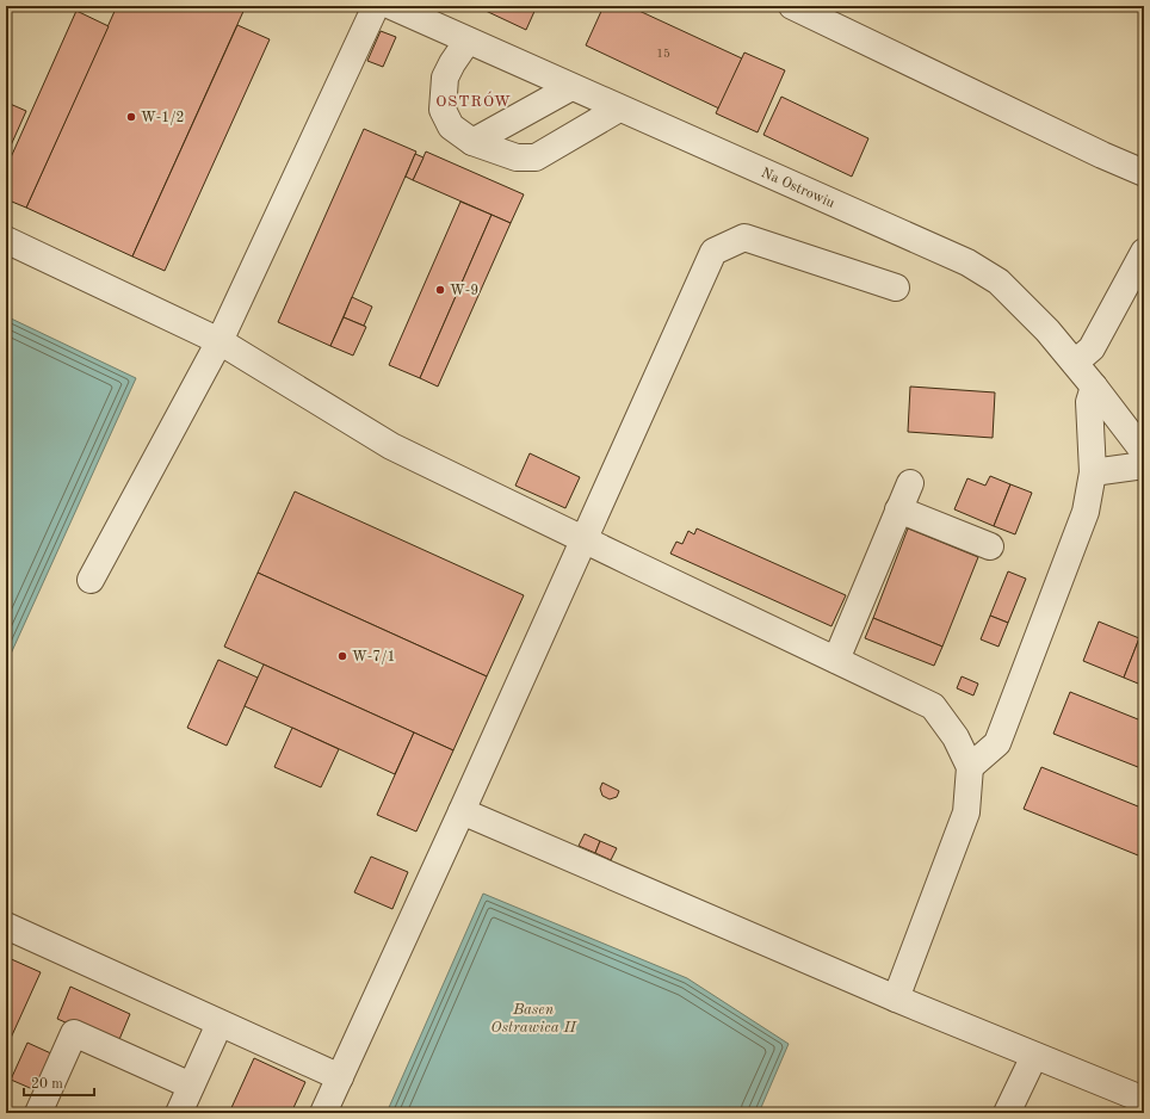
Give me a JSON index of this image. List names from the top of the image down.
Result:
{
  "streets": {
    "street": ["Na Ostrowiu"]
  },
  "districts": ["OSTRÓW"],
  "water": ["Basen Ostrawica II"],
  "places": ["W-1/2", "W-9", "W-7/1"],
  "house_numbers": ["15"],
  "scale_bar": "20 m"
}
